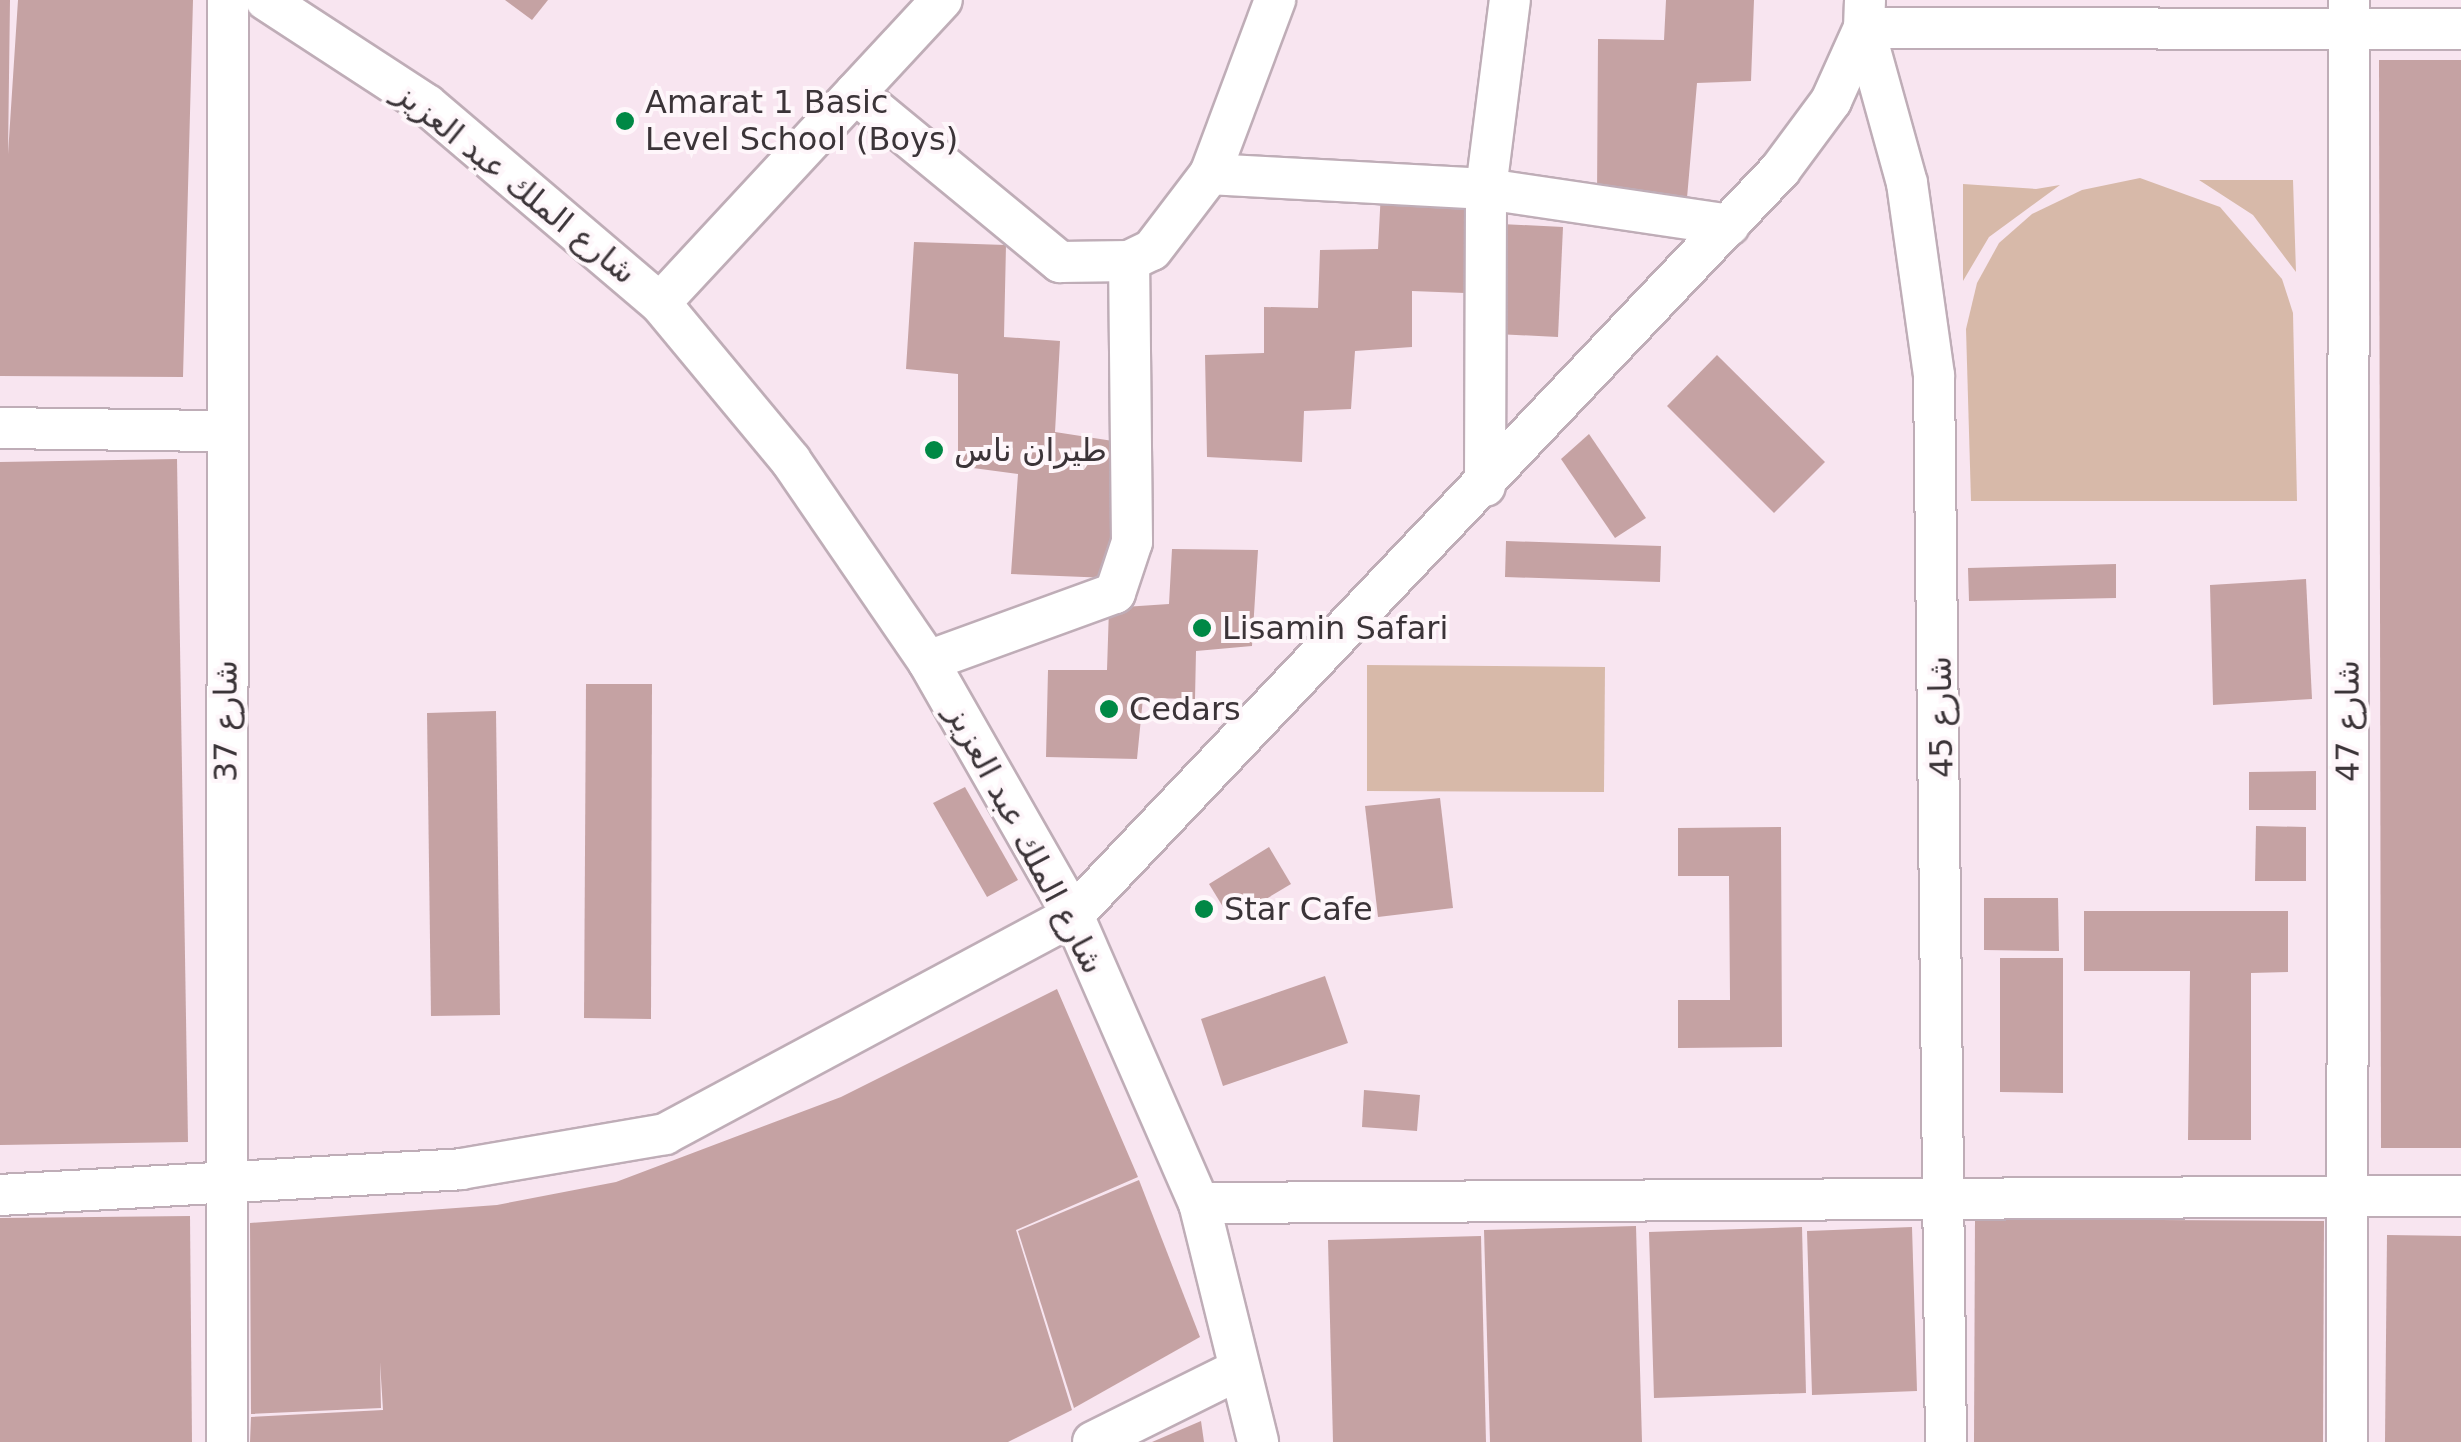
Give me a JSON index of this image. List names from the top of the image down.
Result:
{
  "streets": {
    "street": [
      "شارع الملك عبد العزيز",
      "شارع 45",
      "شارع 37",
      "شارع 47"
    ]
  },
  "places": [
    "Amarat 1 Basic Level School (Boys)",
    "طيران ناس",
    "Lisamin Safari",
    "Cedars",
    "Star Cafe"
  ]
}
